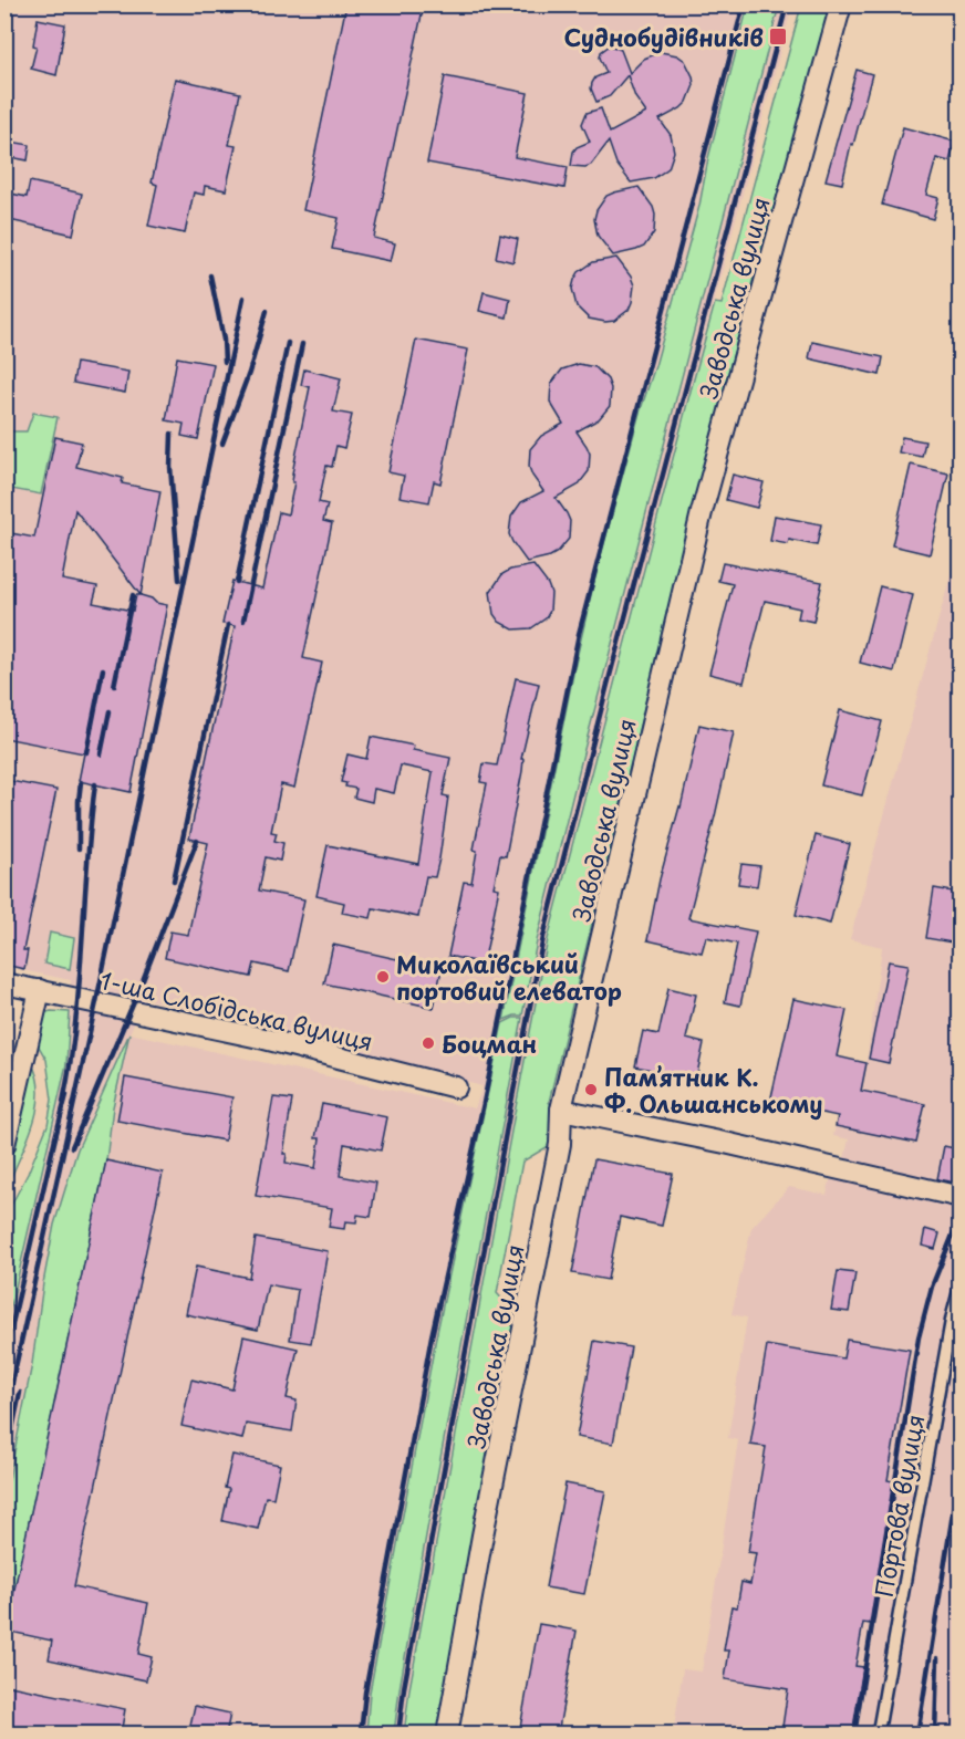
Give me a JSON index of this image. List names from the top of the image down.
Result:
{
  "streets": {
    "street": ["Заводська вулиця", "1-ша Слобідська вулиця"],
    "lane": ["Портова вулиця"]
  },
  "places": {
    "transit": ["Суднобудівників"],
    "other": ["Миколаївський портовий елеватор", "Боцман", "Пам’ятник К. Ф. Ольшанському"]
  }
}
